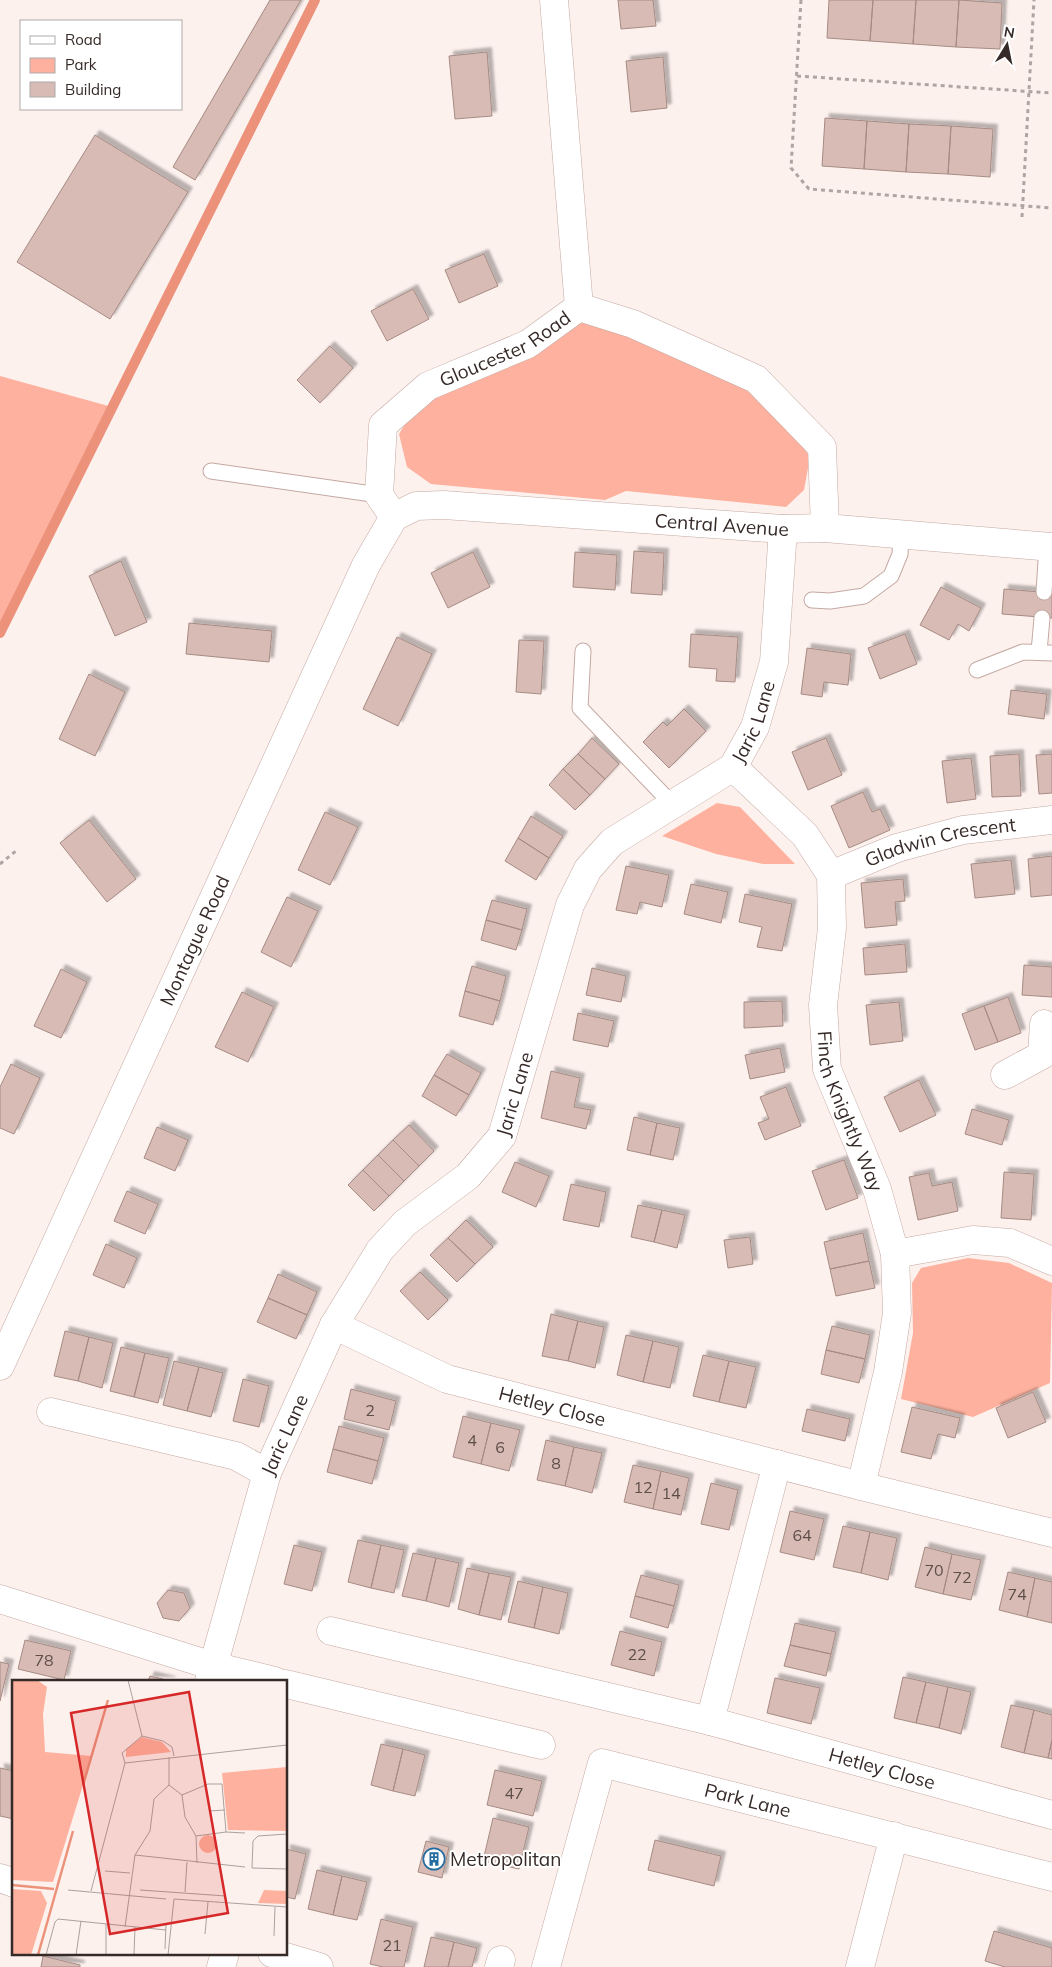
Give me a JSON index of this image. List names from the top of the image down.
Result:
{
  "streets": {
    "street": [
      "Gloucester Road",
      "Central Avenue",
      "Jaric Lane",
      "Gladwin Crescent",
      "Montague Road",
      "Finch Knightly Way",
      "Hetley Close",
      "Park Lane"
    ]
  },
  "crossings": [
    ["Central Avenue", "Jaric Lane"],
    ["Central Avenue", "Montague Road"],
    ["Jaric Lane", "Hetley Close"],
    ["Gladwin Crescent", "Finch Knightly Way"],
    ["Finch Knightly Way", "Hetley Close"]
  ],
  "places": {
    "building": ["Metropolitan"]
  },
  "house_numbers": [
    "2",
    "4",
    "6",
    "8",
    "12",
    "14",
    "64",
    "70",
    "72",
    "74",
    "22",
    "78",
    "47",
    "21"
  ],
  "legend": ["Road", "Park", "Building"],
  "north": "top"
}
